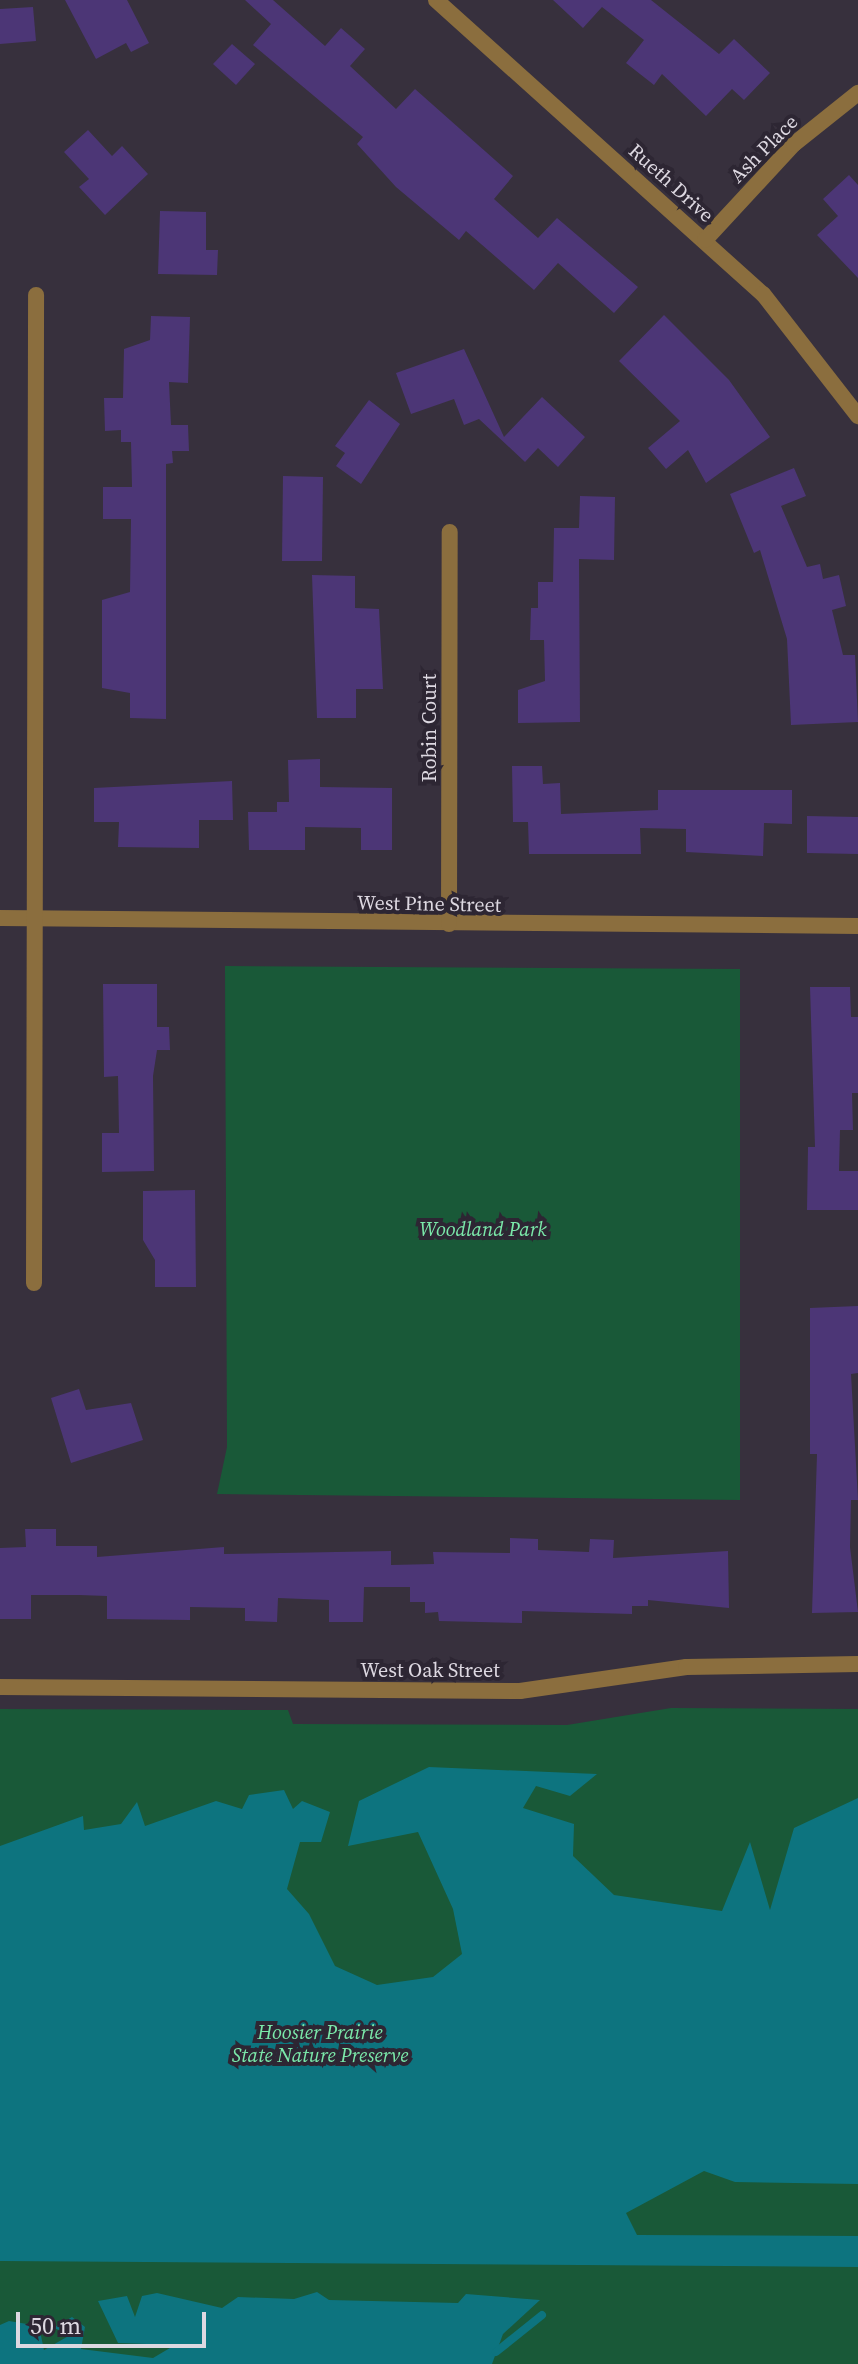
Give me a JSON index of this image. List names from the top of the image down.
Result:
{
  "streets": {
    "street": [
      "Ash Place",
      "Rueth Drive",
      "Robin Court",
      "West Pine Street",
      "West Oak Street"
    ]
  },
  "crossings": [
    ["Ash Place", "Rueth Drive"],
    ["Robin Court", "West Pine Street"]
  ],
  "parks": ["Woodland Park", "Hoosier Prairie State Nature Preserve"],
  "scale_bar": "50 m"
}
